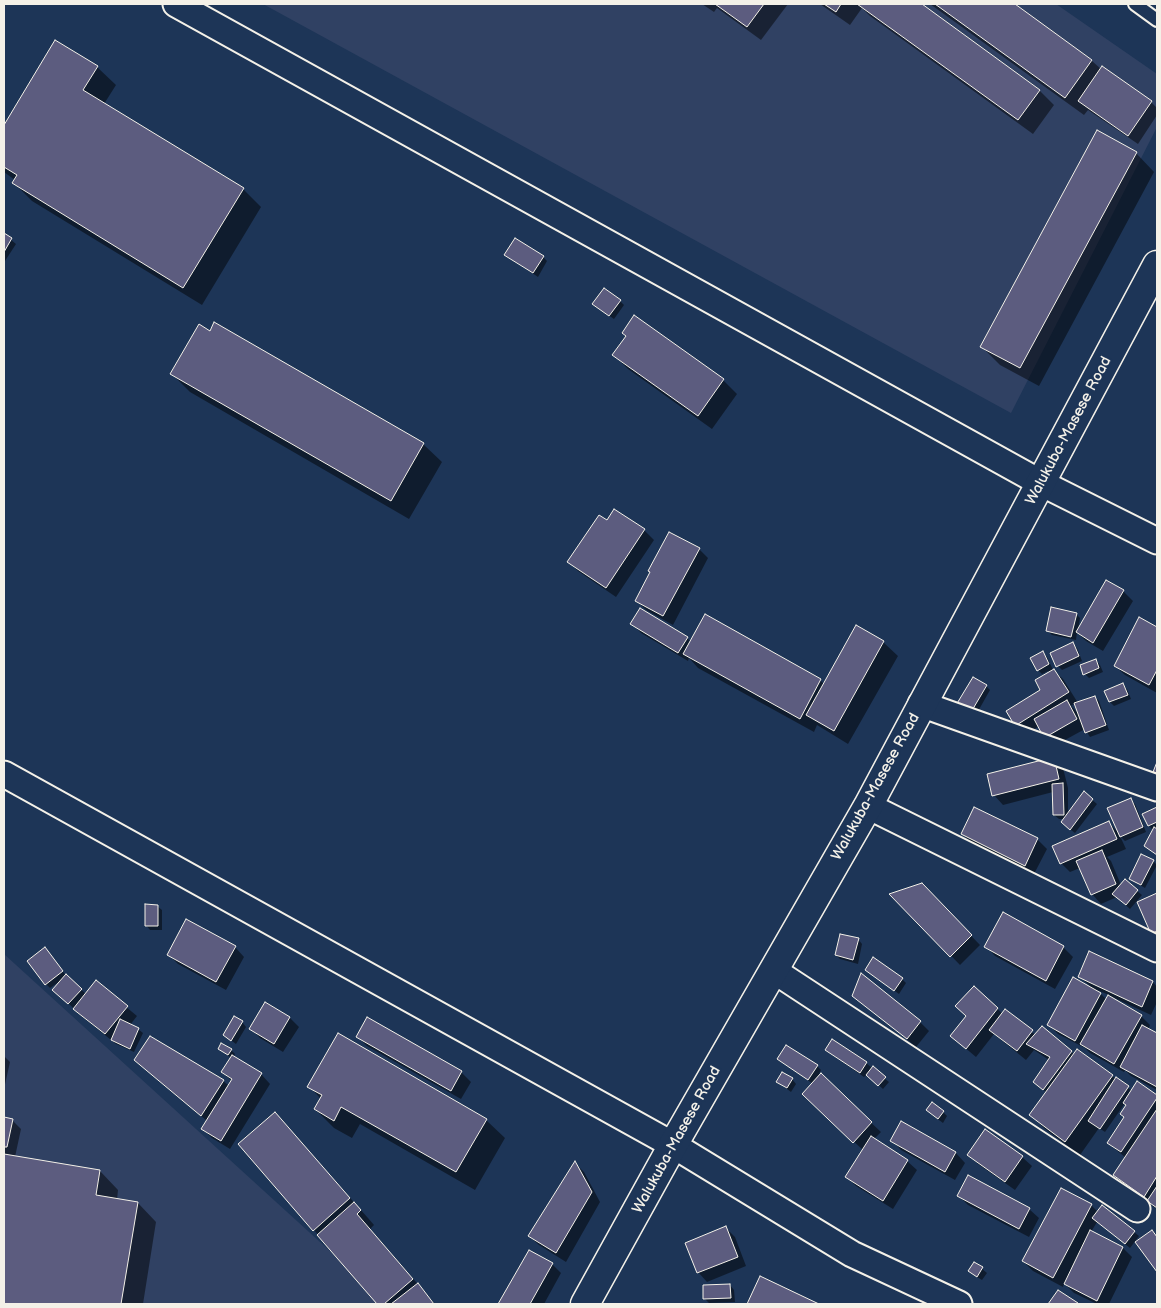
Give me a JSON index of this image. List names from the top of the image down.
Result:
{
  "streets": {
    "street": ["Walukuba-Masese Road"]
  }
}
